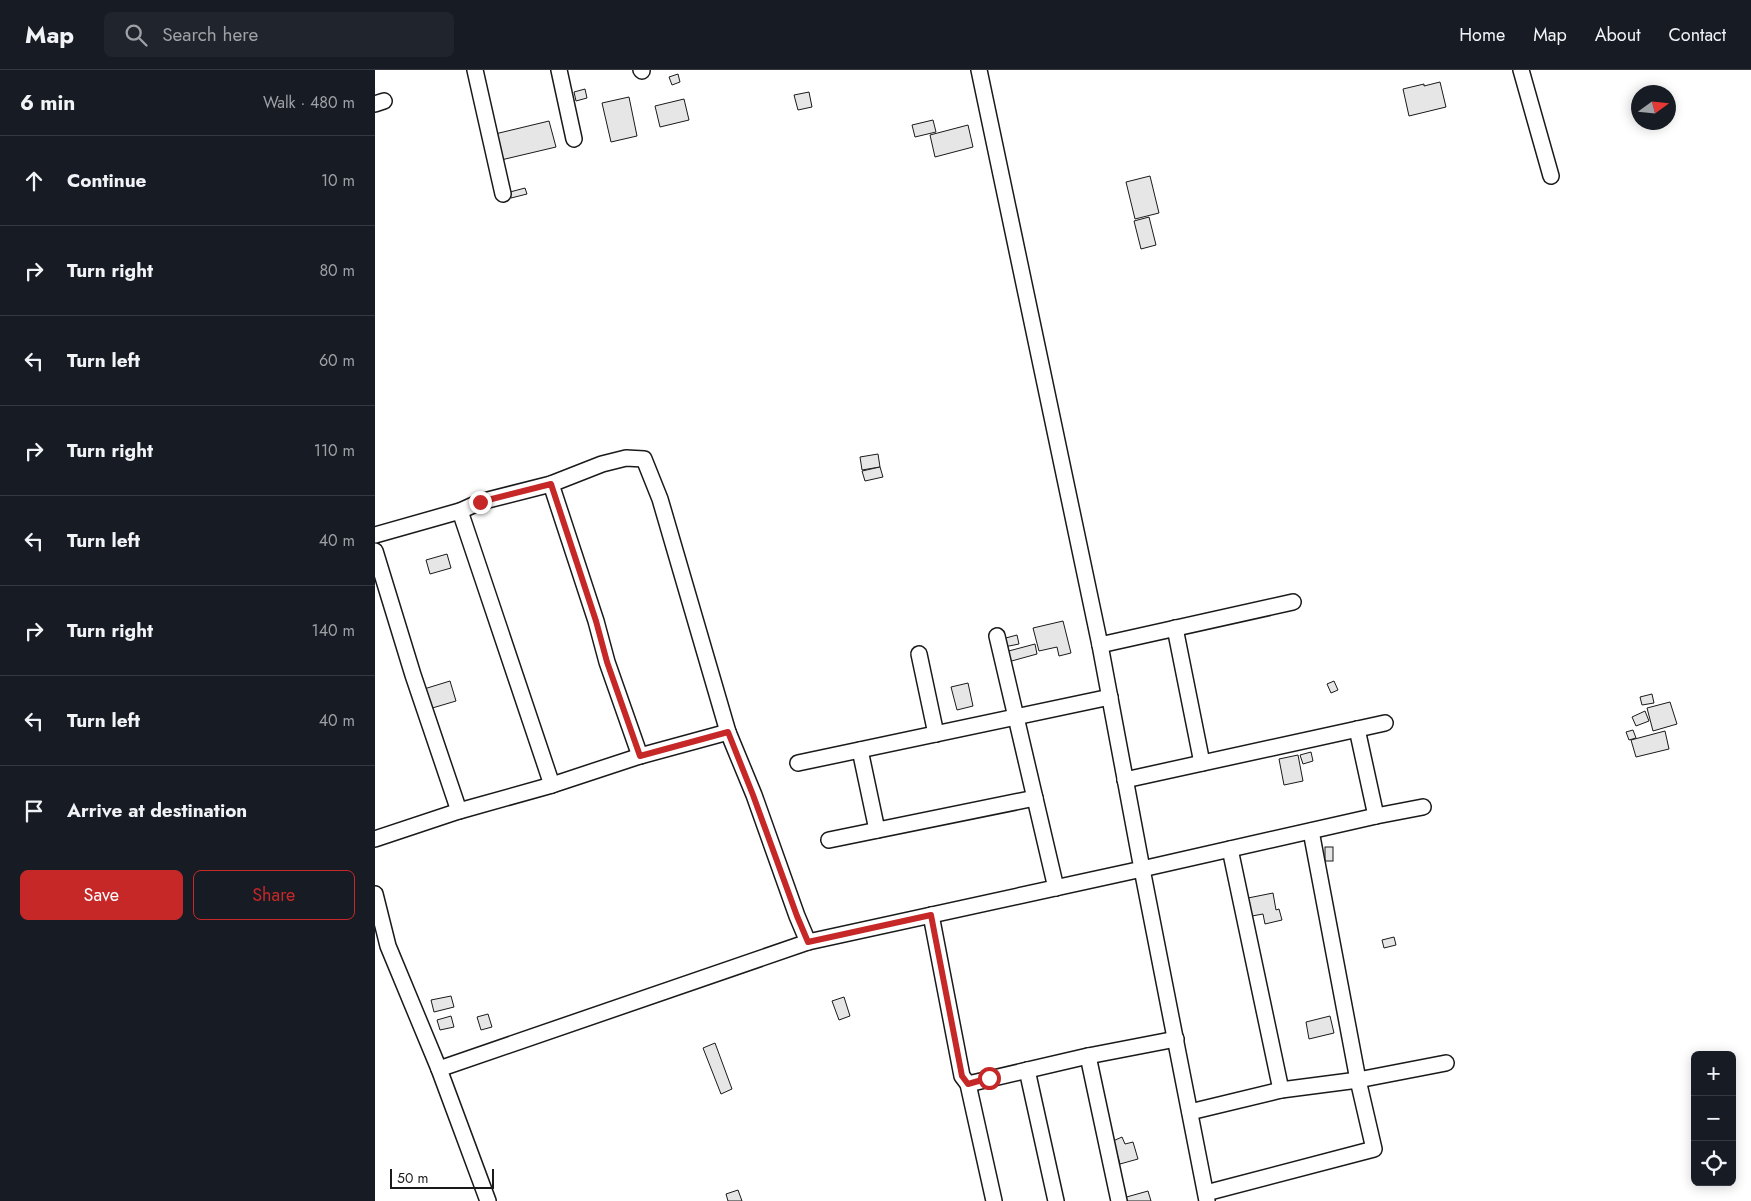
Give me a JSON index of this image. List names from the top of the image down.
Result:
{
  "scale_bar": "50 m",
  "north": "right",
  "page": {
    "header": "Map",
    "search": "Search here",
    "nav": [
      "Home",
      "Map",
      "About",
      "Contact"
    ],
    "heading": ["6 min", "Walk · 480 m"],
    "list": [
      ["Continue", "10 m"],
      ["Turn right", "80 m"],
      ["Turn left", "60 m"],
      ["Turn right", "110 m"],
      ["Turn left", "40 m"],
      ["Turn right", "140 m"],
      ["Turn left", "40 m"],
      "Arrive at destination"
    ],
    "buttons": ["Save", "Share"],
    "map_buttons": ["+", "−"],
    "scale": "50 m"
  }
}
